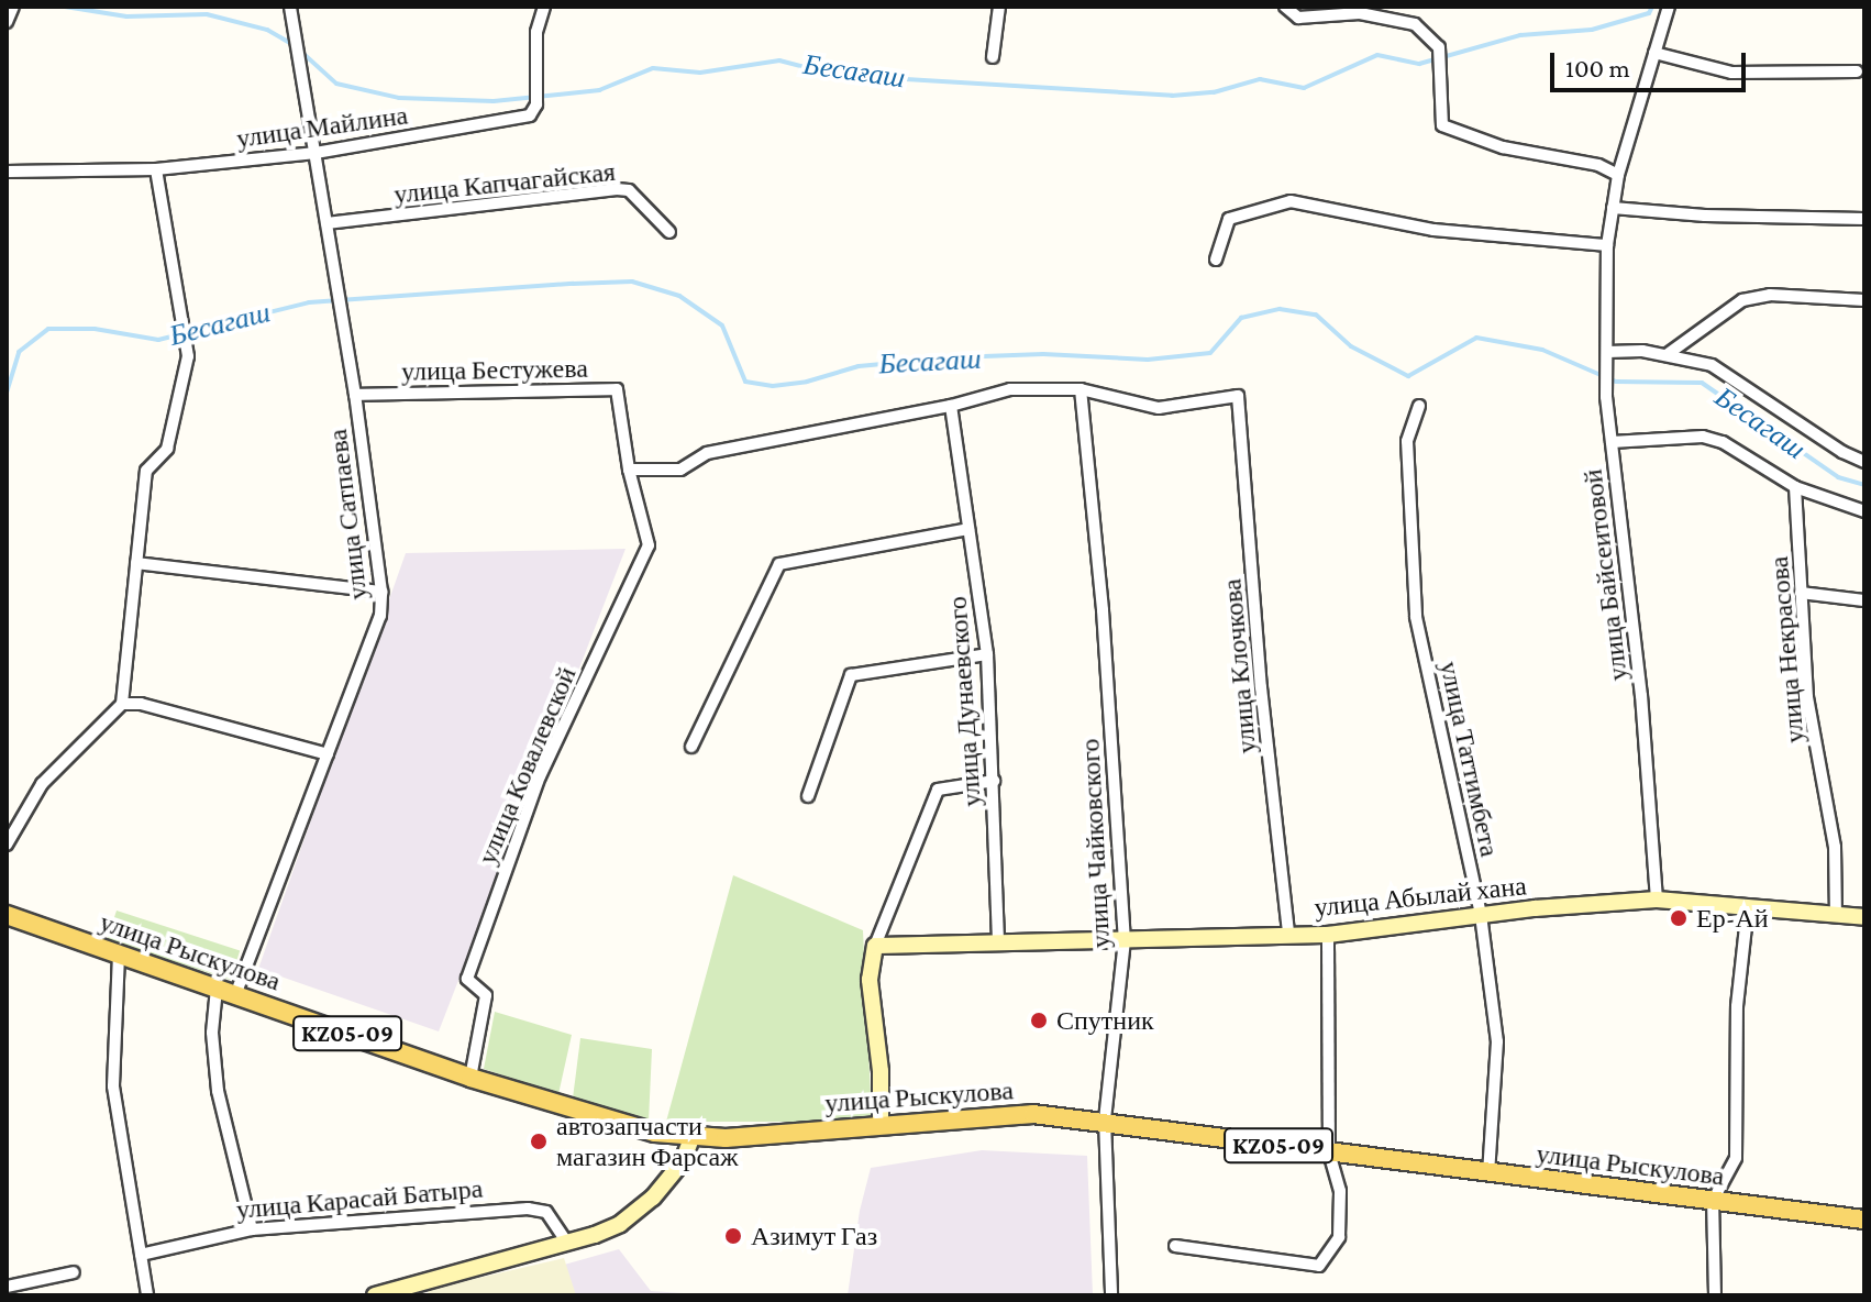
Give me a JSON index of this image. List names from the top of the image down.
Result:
{
  "streets": {
    "main road": ["улица Рыскулова", "KZ05-09"],
    "street": [
      "улица Майлина",
      "улица Капчагайская",
      "улица Бестужева",
      "улица Сатпаева",
      "улица Байсеитовой",
      "улица Некрасова",
      "улица Клочкова",
      "улица Дунаевского",
      "улица Таттимбета",
      "улица Ковалевской",
      "улица Чайковского",
      "улица Абылай хана",
      "улица Карасай Батыра"
    ]
  },
  "crossings": [
    ["улица Майлина", "улица Сатпаева"],
    ["улица Капчагайская", "улица Сатпаева"],
    ["улица Бестужева", "улица Сатпаева"],
    ["улица Бестужева", "улица Ковалевской"],
    ["улица Сатпаева", "улица Рыскулова"],
    ["улица Байсеитовой", "улица Абылай хана"],
    ["улица Некрасова", "улица Абылай хана"],
    ["улица Клочкова", "улица Чайковского"],
    ["улица Клочкова", "улица Абылай хана"],
    ["улица Дунаевского", "улица Абылай хана"],
    ["улица Таттимбета", "улица Абылай хана"],
    ["улица Таттимбета", "улица Рыскулова"],
    ["улица Ковалевской", "улица Рыскулова"],
    ["улица Чайковского", "улица Абылай хана"],
    ["улица Чайковского", "улица Рыскулова"]
  ],
  "water": ["Бесағаш", "Бесагаш"],
  "places": [
    "Ер-Ай",
    "Спутник",
    "автозапчасти магазин Фарсаж",
    "Азимут Газ"
  ],
  "scale_bar": "100 m"
}
